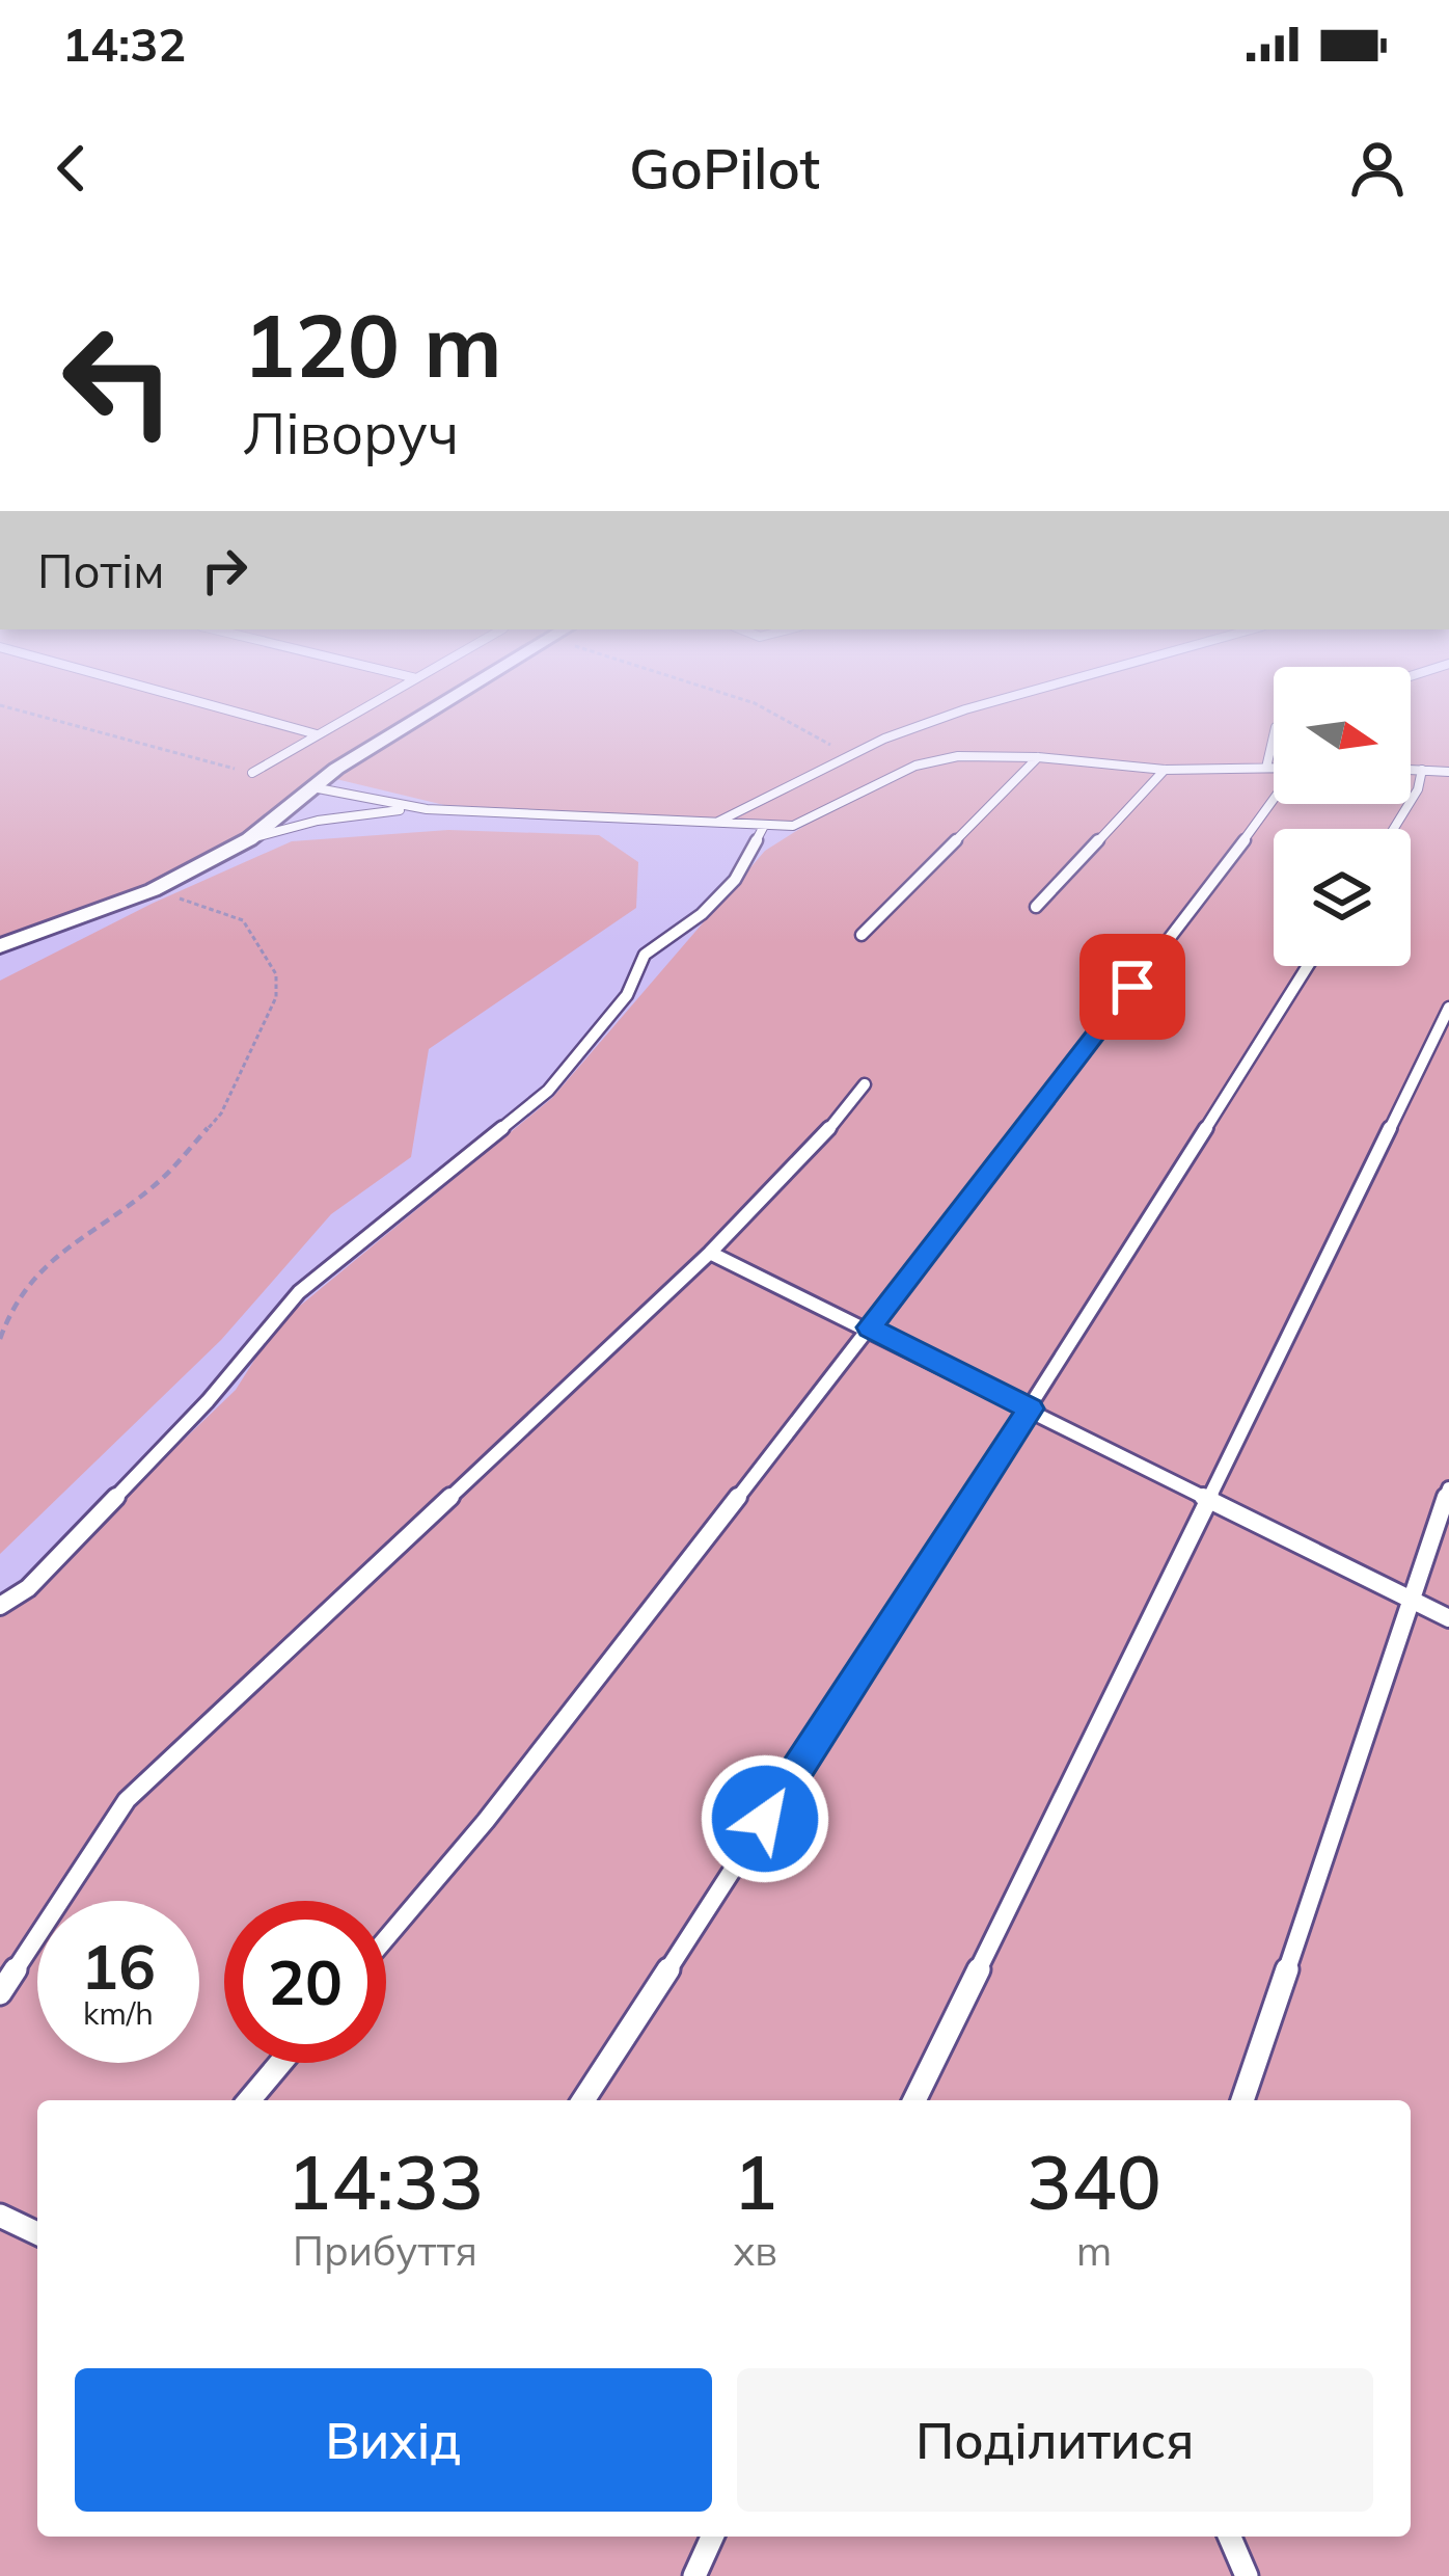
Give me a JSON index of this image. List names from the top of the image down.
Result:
{
  "north": "right",
  "page": {
    "status": "14:32",
    "header": "GoPilot",
    "turn": ["120 m", "Ліворуч"],
    "then": "Потім",
    "speed": "16 km/h",
    "limit": "20",
    "eta": [
      "14:33",
      "Прибуття",
      "1",
      "хв",
      "340",
      "m"
    ],
    "buttons": ["Вихід", "Поділитися"]
  }
}
